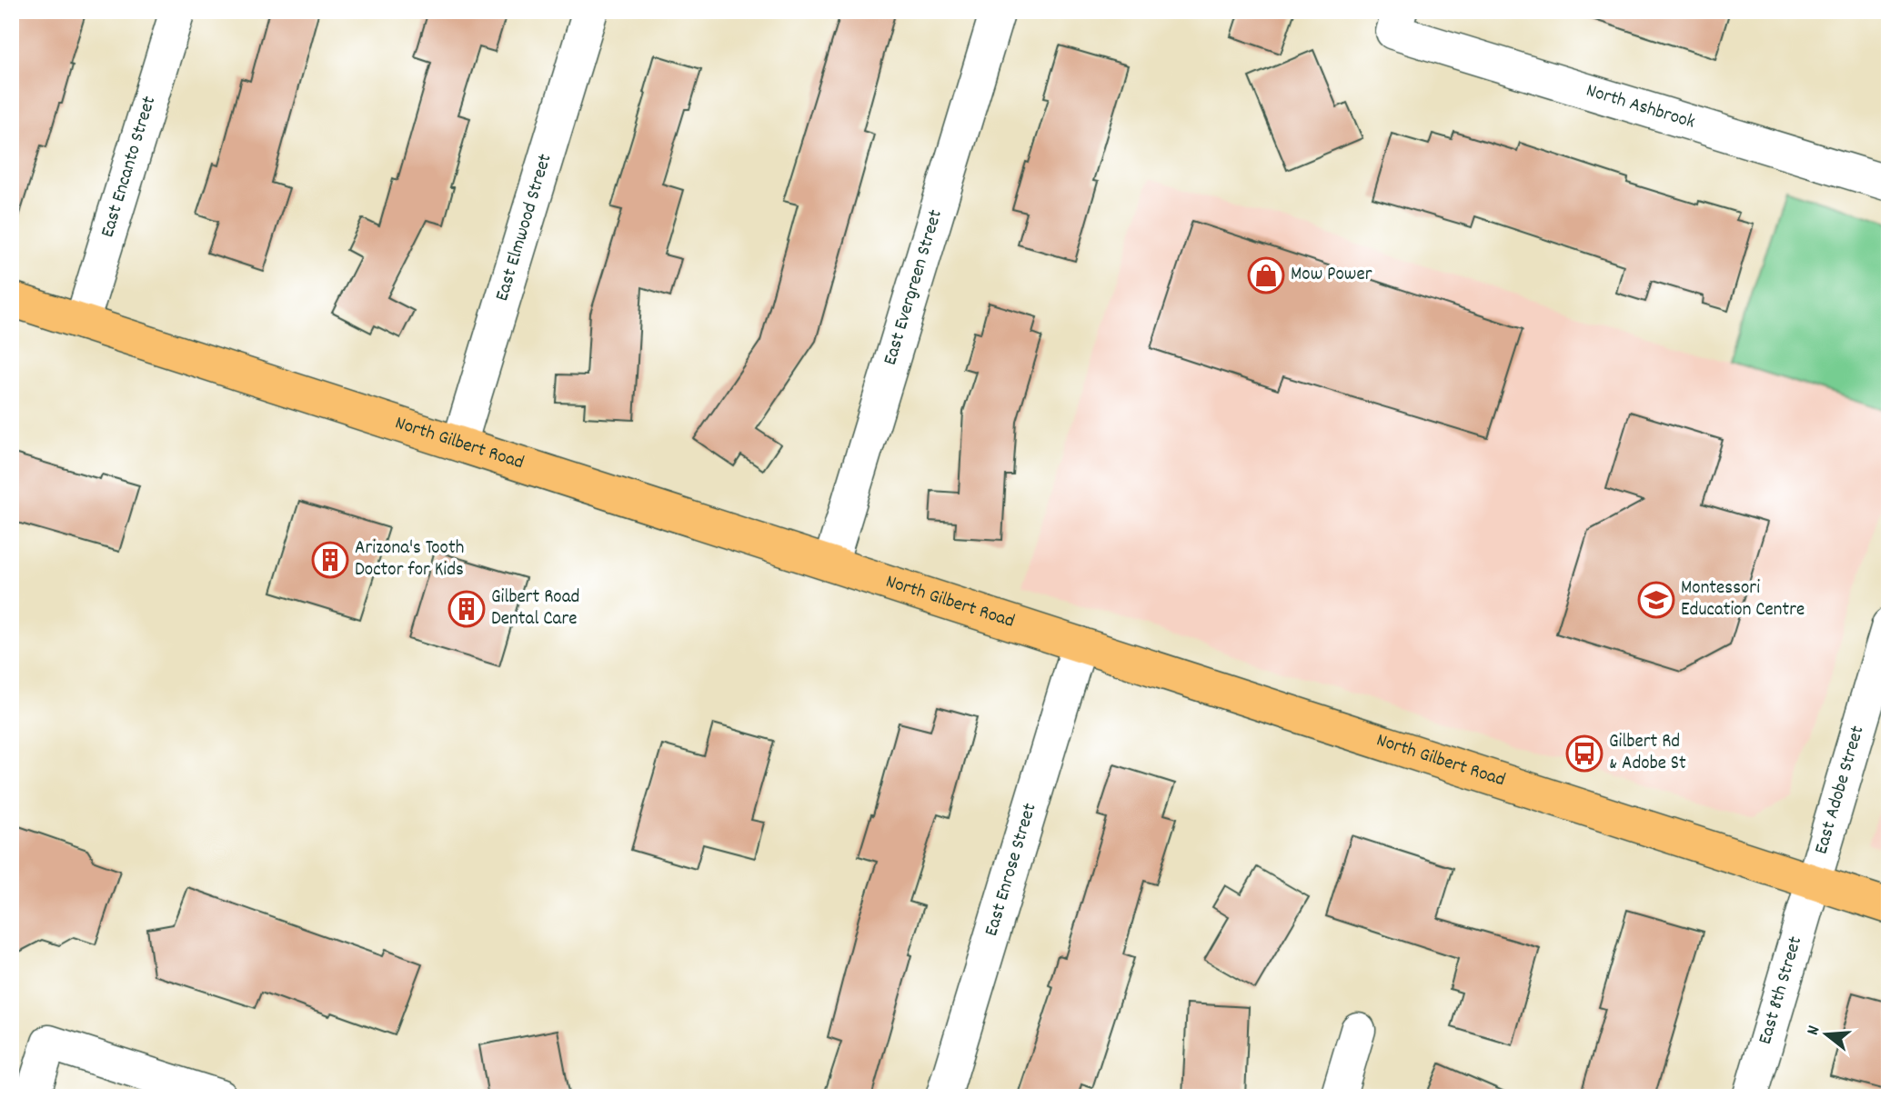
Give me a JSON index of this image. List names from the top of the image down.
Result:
{
  "streets": {
    "main road": ["North Gilbert Road"],
    "street": [
      "North Ashbrook",
      "East Encanto Street",
      "East Elmwood Street",
      "East Evergreen Street",
      "East Adobe Street",
      "East Enrose Street",
      "East 8th Street"
    ]
  },
  "crossings": [
    ["East Encanto Street", "North Gilbert Road"],
    ["East Elmwood Street", "North Gilbert Road"],
    ["East Evergreen Street", "North Gilbert Road"],
    ["North Gilbert Road", "East Adobe Street"],
    ["North Gilbert Road", "East Enrose Street"],
    ["North Gilbert Road", "East 8th Street"],
    ["East Adobe Street", "East 8th Street"]
  ],
  "places": {
    "shop": ["Mow Power"],
    "building": ["Arizona's Tooth Doctor for Kids", "Gilbert Road Dental Care"],
    "school or university": ["Montessori Education Centre"],
    "bus stop": ["Gilbert Rd & Adobe St"]
  },
  "north": "left"
}
